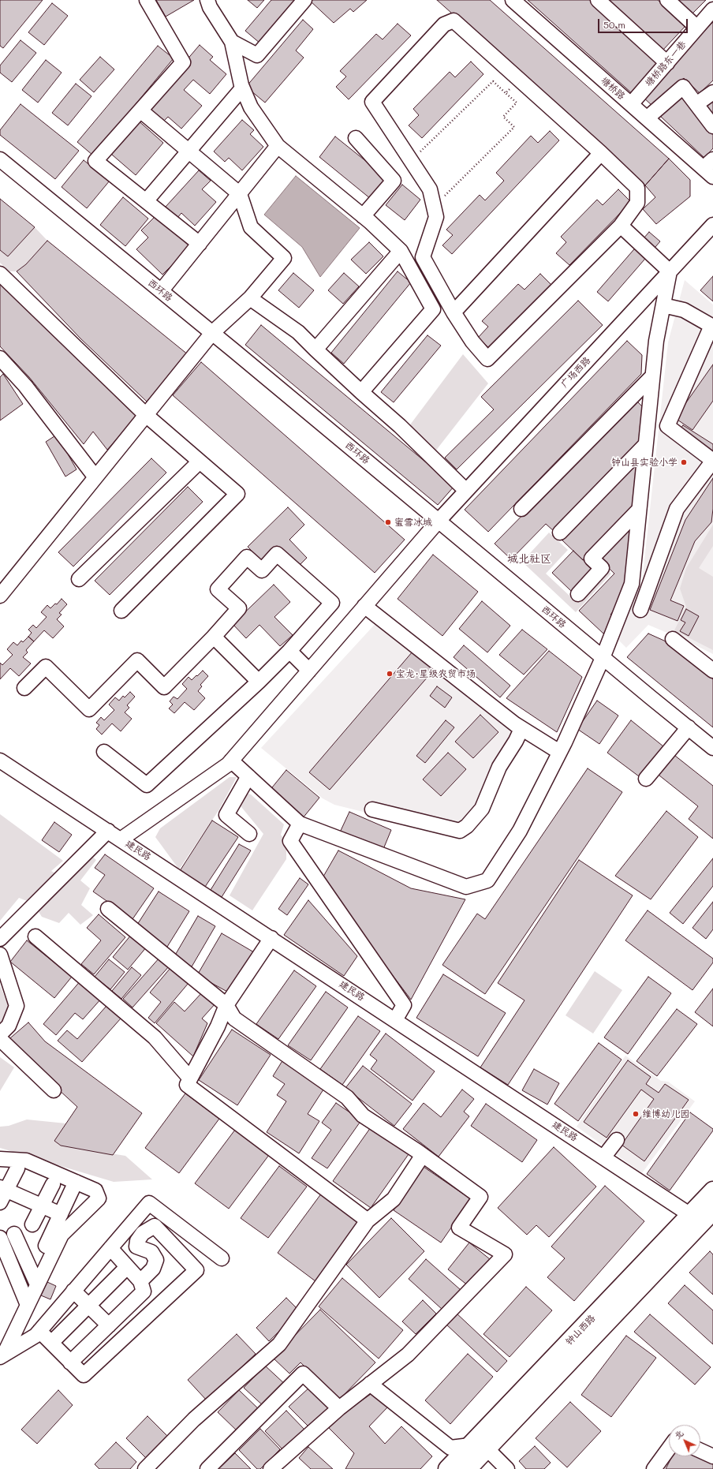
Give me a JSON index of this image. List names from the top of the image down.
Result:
{
  "streets": {
    "main road": ["钟山西路"],
    "street": [
      "塘桥路东一巷",
      "塘桥路",
      "西环路",
      "广场西路",
      "建民路"
    ]
  },
  "crossings": [
    ["塘桥路东一巷", "塘桥路"],
    ["西环路", "广场西路"],
    ["广场西路", "建民路"],
    ["建民路", "钟山西路"]
  ],
  "districts": ["城北社区"],
  "places": [
    "钟山县实验小学",
    "蜜雪冰城",
    "宝龙·星级农贸市场",
    "维博幼儿园"
  ],
  "scale_bar": "50 m",
  "north": "top left"
}
